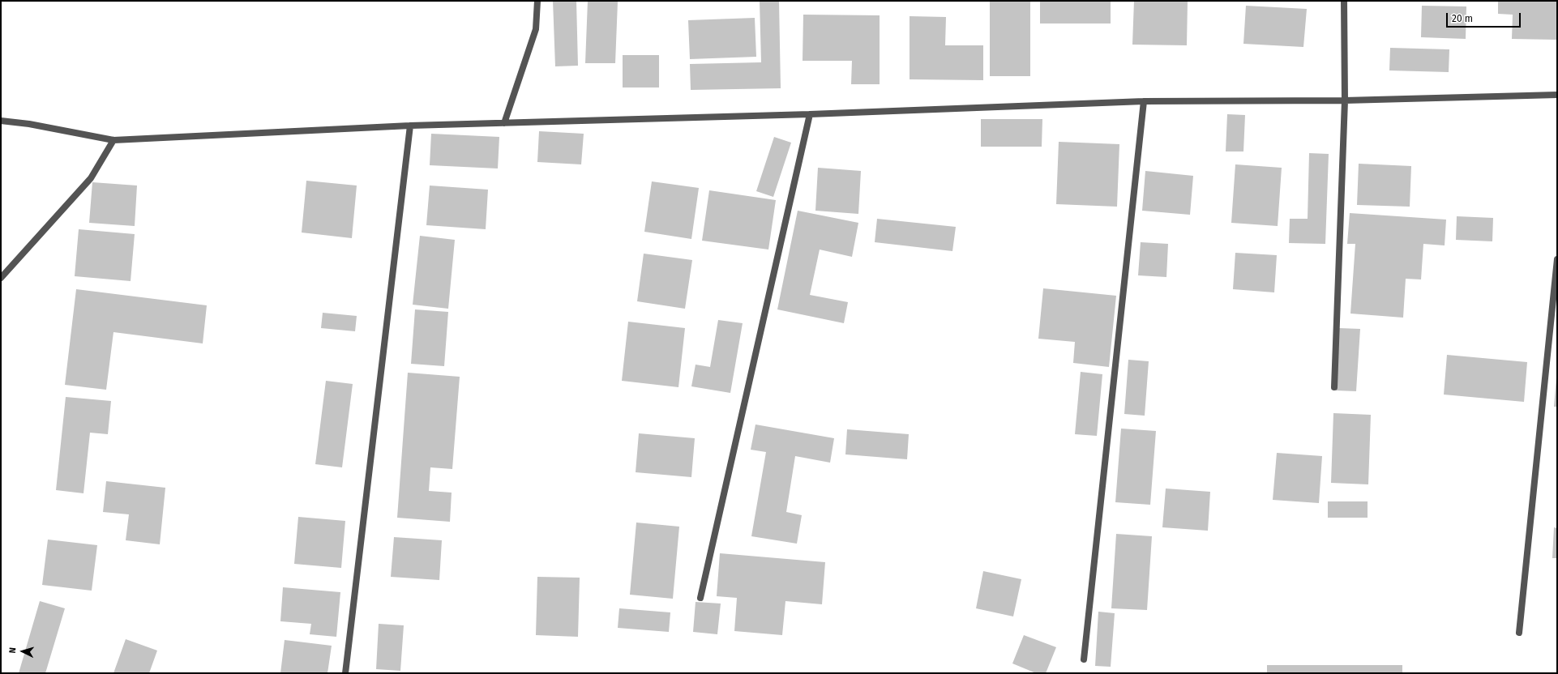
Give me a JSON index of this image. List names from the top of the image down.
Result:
{
  "scale_bar": "20 m",
  "north": "left"
}
